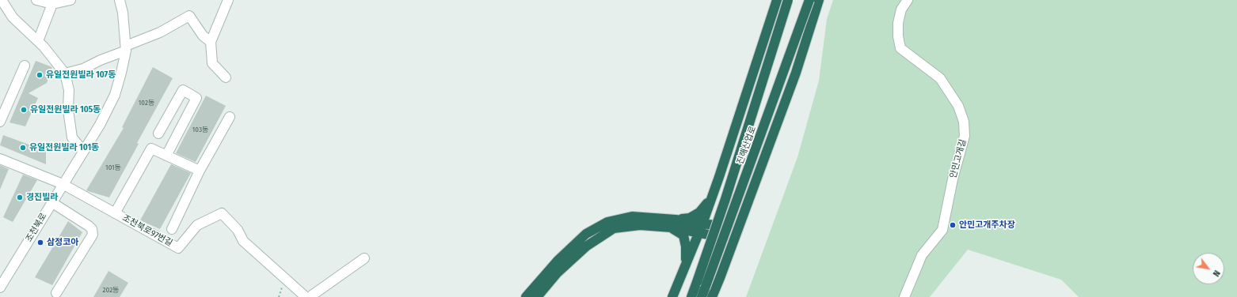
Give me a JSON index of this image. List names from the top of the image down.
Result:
{
  "streets": {
    "highway": ["진해산업로"],
    "street": ["안민고개길", "조천북로", "조천북로97번길"]
  },
  "crossings": [
    ["조천북로", "조천북로97번길"]
  ],
  "places": [
    "유일전원빌라 107동",
    "유일전원빌라 105동",
    "유일전원빌라 101동",
    "경진빌라",
    "안민고개주차장",
    "삼정코아"
  ],
  "house_numbers": [
    "102동",
    "103동",
    "101동",
    "202동"
  ],
  "north": "bottom right"
}
